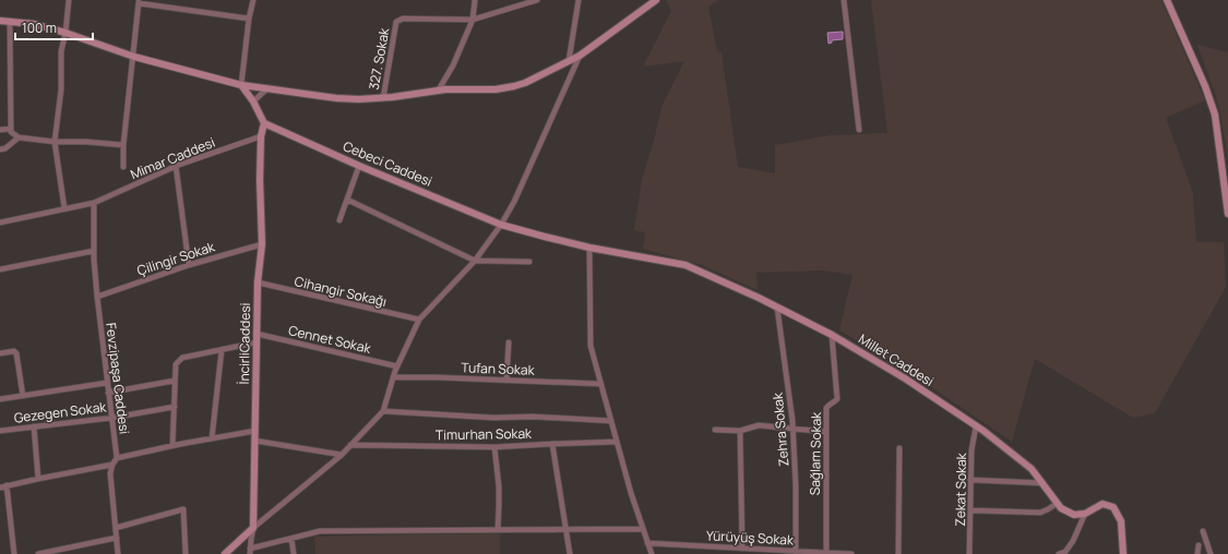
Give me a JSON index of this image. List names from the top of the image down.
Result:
{
  "streets": {
    "street": [
      "327. Sokak",
      "Mimar Caddesi",
      "Cebeci Caddesi",
      "Çilingir Sokak",
      "Cihangir Sokağı",
      "Cennet Sokak",
      "İncirliCaddesi",
      "Millet Caddesi",
      "Tufan Sokak",
      "Fevzipaşa Caddesi",
      "Gezegen Sokak",
      "Zehra Sokak",
      "Timurhan Sokak",
      "Sağlam Sokak",
      "Zekat Sokak",
      "Yürüyüş Sokak"
    ]
  },
  "crossings": [
    ["Mimar Caddesi", "İncirliCaddesi"],
    ["Mimar Caddesi", "Fevzipaşa Caddesi"],
    ["Cebeci Caddesi", "İncirliCaddesi"],
    ["Cebeci Caddesi", "Millet Caddesi"],
    ["Çilingir Sokak", "İncirliCaddesi"],
    ["Çilingir Sokak", "Fevzipaşa Caddesi"],
    ["Cihangir Sokağı", "İncirliCaddesi"],
    ["Cennet Sokak", "İncirliCaddesi"],
    ["Millet Caddesi", "Zehra Sokak"],
    ["Millet Caddesi", "Sağlam Sokak"],
    ["Millet Caddesi", "Zekat Sokak"],
    ["Fevzipaşa Caddesi", "Gezegen Sokak"],
    ["Zehra Sokak", "Yürüyüş Sokak"],
    ["Sağlam Sokak", "Yürüyüş Sokak"]
  ],
  "scale_bar": "100 m"
}
